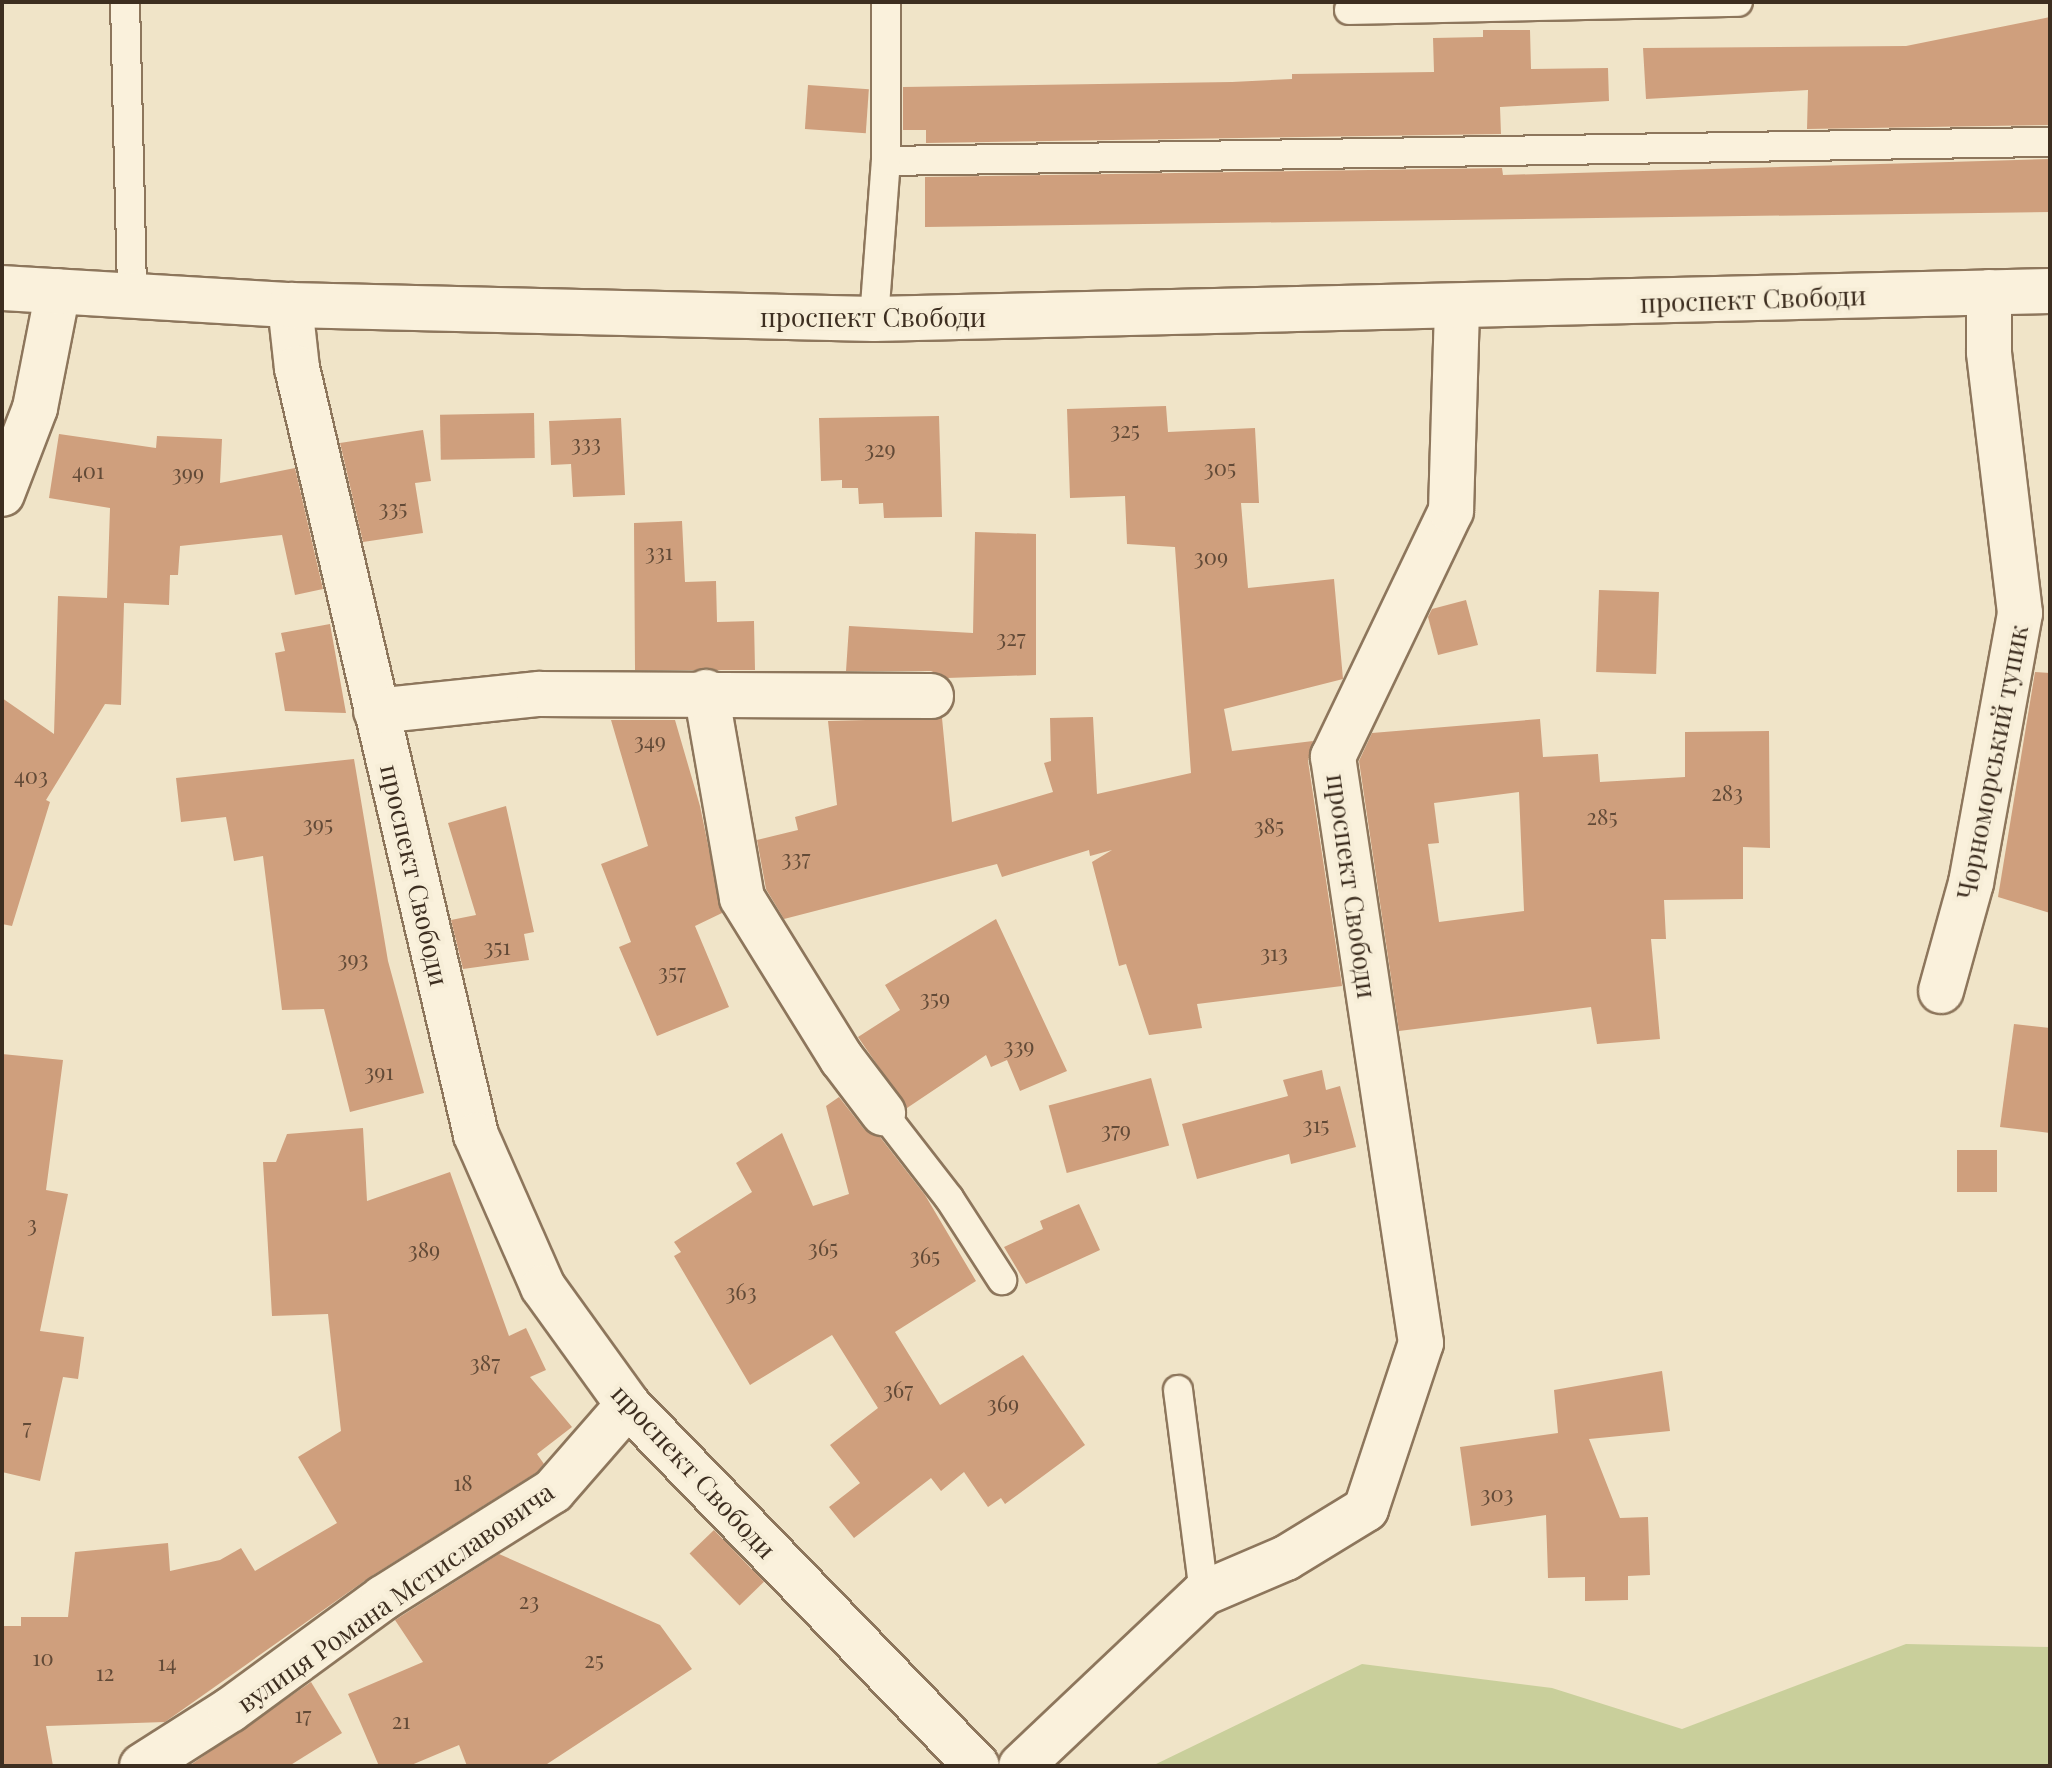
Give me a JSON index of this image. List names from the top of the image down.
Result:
{
  "streets": {
    "street": ["проспект Свободи", "Чорноморський тупик", "вулиця Романа Мстиславовича"]
  },
  "crossings": [
    ["проспект Свободи", "Чорноморський тупик"],
    ["проспект Свободи", "вулиця Романа Мстиславовича"]
  ],
  "house_numbers": [
    "325",
    "333",
    "329",
    "305",
    "401",
    "399",
    "335",
    "331",
    "309",
    "327",
    "349",
    "403",
    "283",
    "285",
    "395",
    "385",
    "337",
    "351",
    "313",
    "393",
    "357",
    "359",
    "339",
    "391",
    "315",
    "379",
    "3",
    "365",
    "389",
    "365",
    "363",
    "387",
    "367",
    "369",
    "7",
    "18",
    "303",
    "23",
    "10",
    "25",
    "14",
    "12",
    "17",
    "21"
  ]
}
